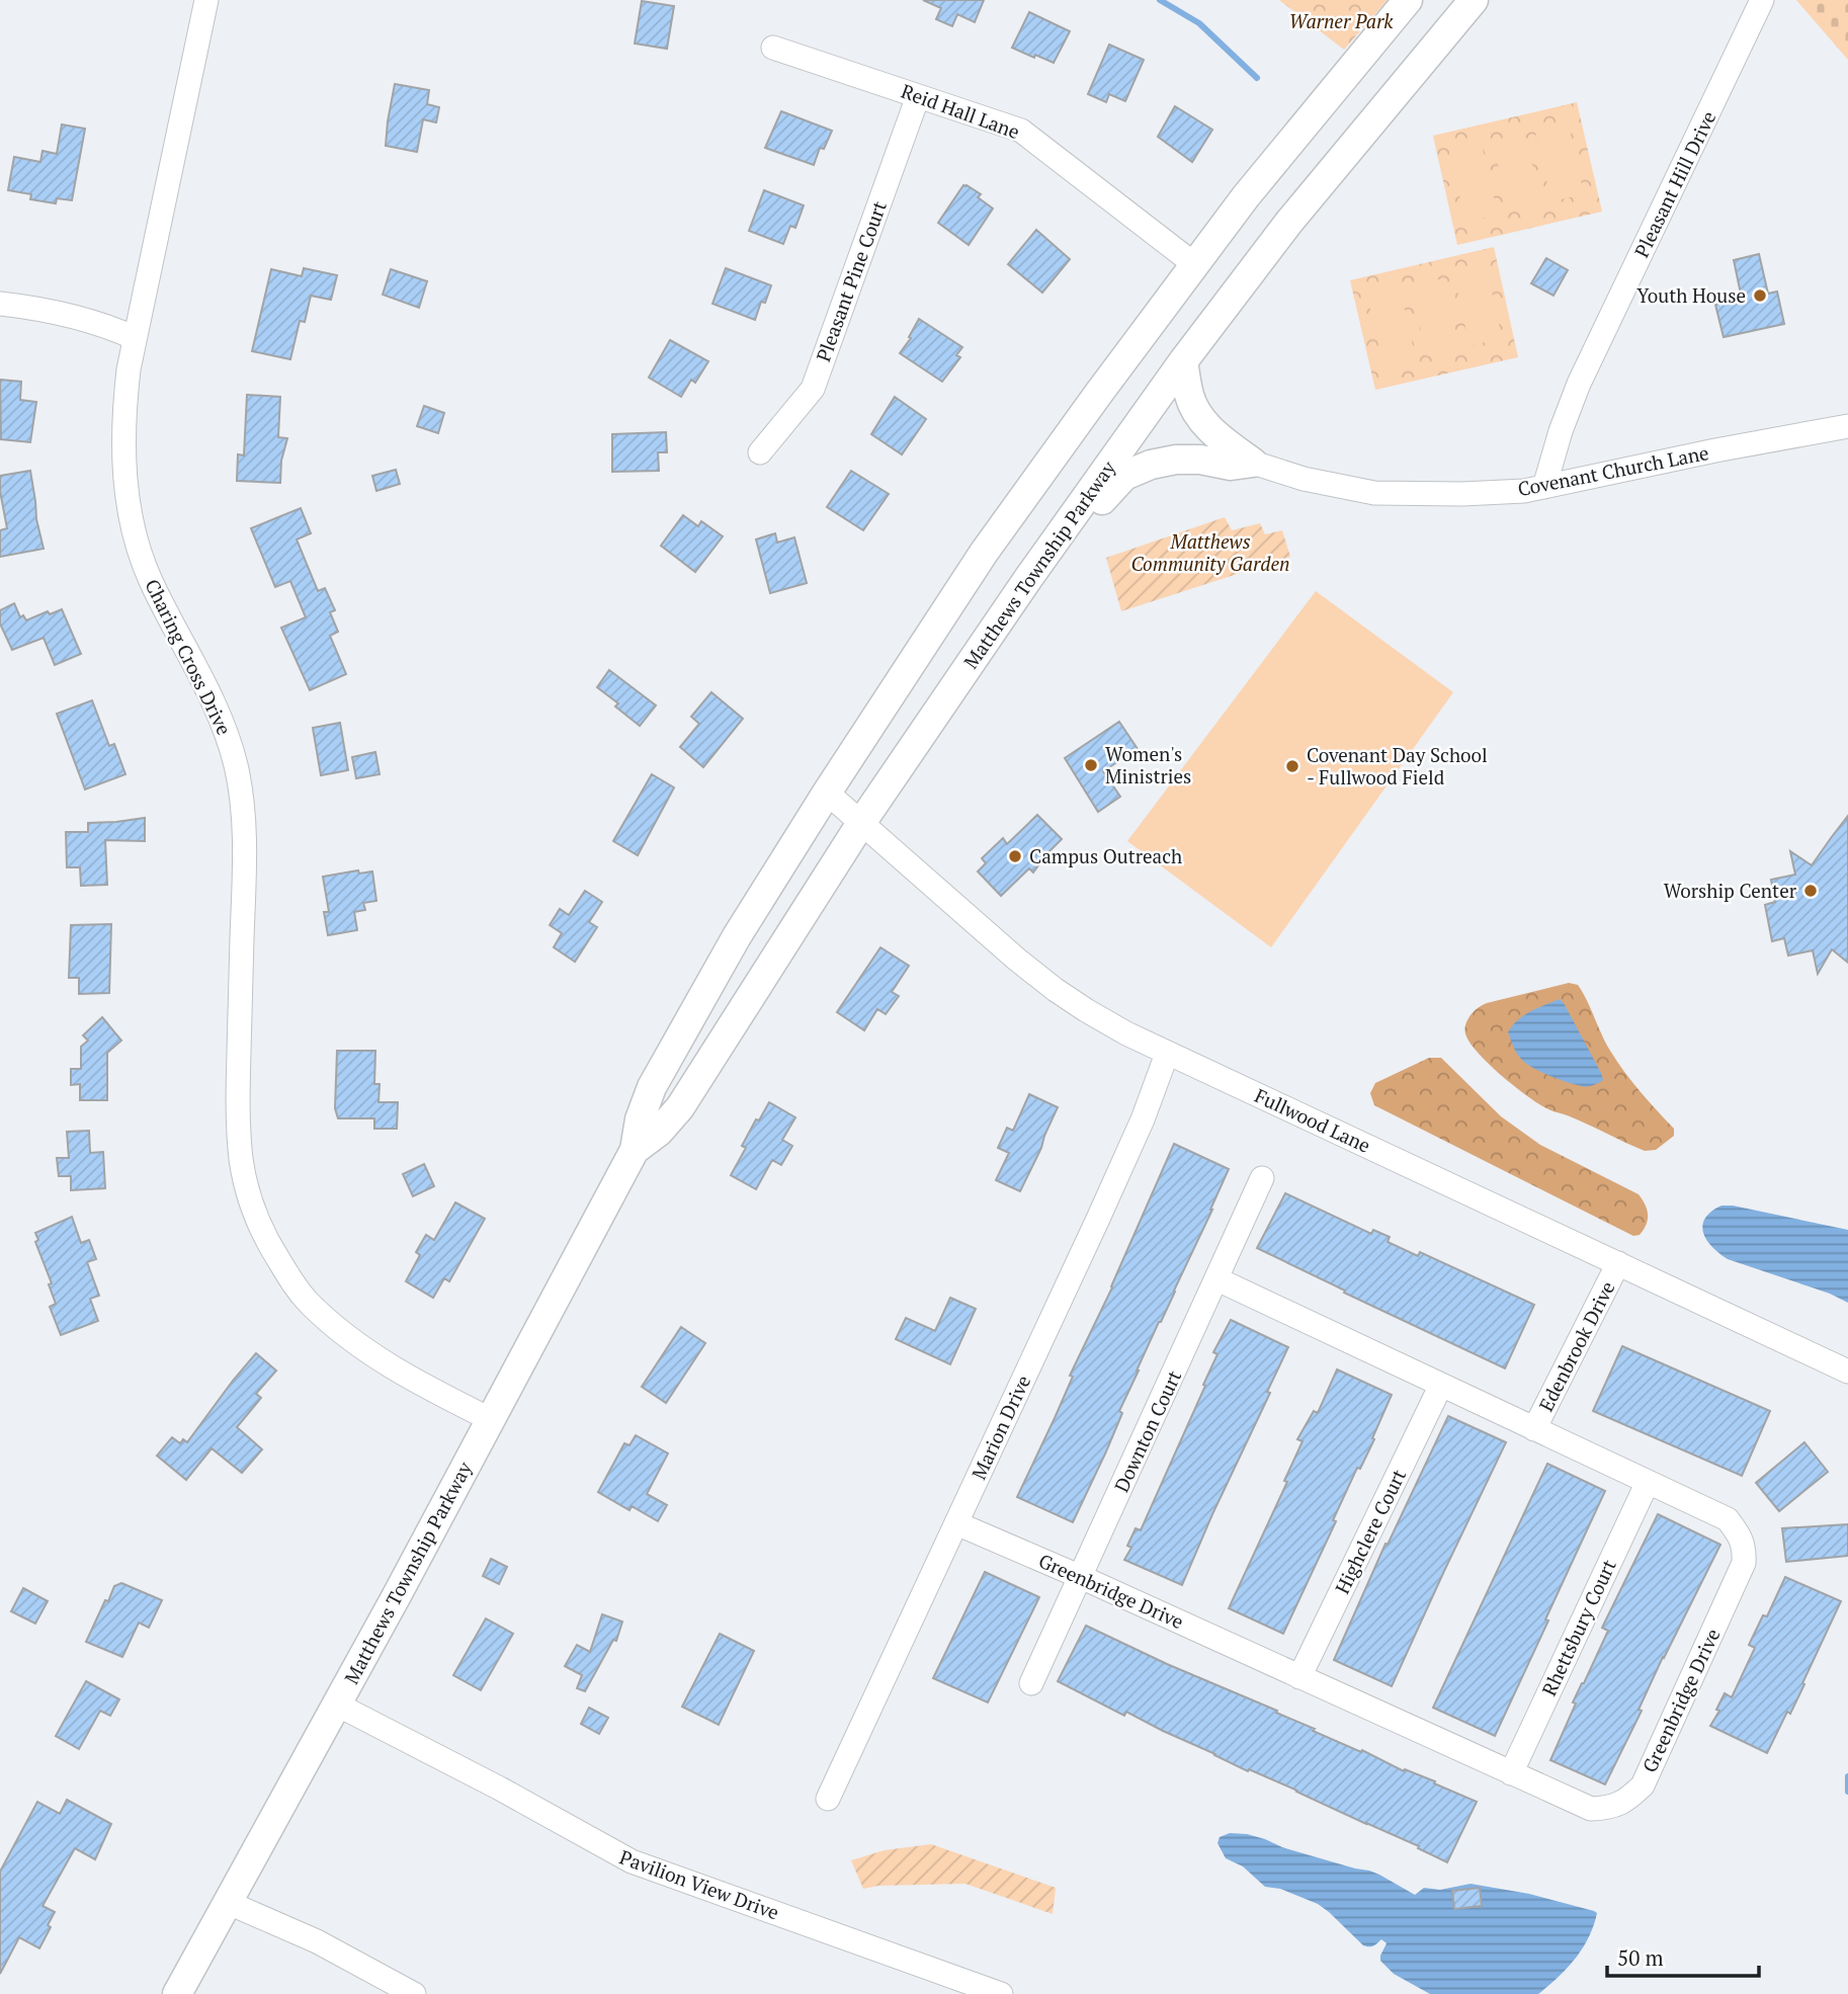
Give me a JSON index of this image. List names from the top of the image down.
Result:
{
  "streets": {
    "main road": ["Matthews Township Parkway"],
    "street": [
      "Reid Hall Lane",
      "Pleasant Hill Drive",
      "Pleasant Pine Court",
      "Covenant Church Lane",
      "Charing Cross Drive",
      "Fullwood Lane",
      "Edenbrook Drive",
      "Marion Drive",
      "Downton Court",
      "Highclere Court",
      "Greenbridge Drive",
      "Rhettsbury Court",
      "Pavilion View Drive"
    ]
  },
  "crossings": [
    ["Reid Hall Lane", "Pleasant Pine Court"],
    ["Reid Hall Lane", "Matthews Township Parkway"],
    ["Pleasant Hill Drive", "Covenant Church Lane"],
    ["Matthews Township Parkway", "Charing Cross Drive"],
    ["Matthews Township Parkway", "Fullwood Lane"],
    ["Matthews Township Parkway", "Pavilion View Drive"],
    ["Fullwood Lane", "Edenbrook Drive"],
    ["Fullwood Lane", "Marion Drive"],
    ["Edenbrook Drive", "Greenbridge Drive"],
    ["Marion Drive", "Greenbridge Drive"],
    ["Downton Court", "Greenbridge Drive"],
    ["Highclere Court", "Greenbridge Drive"],
    ["Greenbridge Drive", "Rhettsbury Court"]
  ],
  "parks": ["Warner Park", "Matthews Community Garden"],
  "places": [
    "Youth House",
    "Women's Ministries",
    "Covenant Day School - Fullwood Field",
    "Campus Outreach",
    "Worship Center"
  ],
  "scale_bar": "50 m"
}
